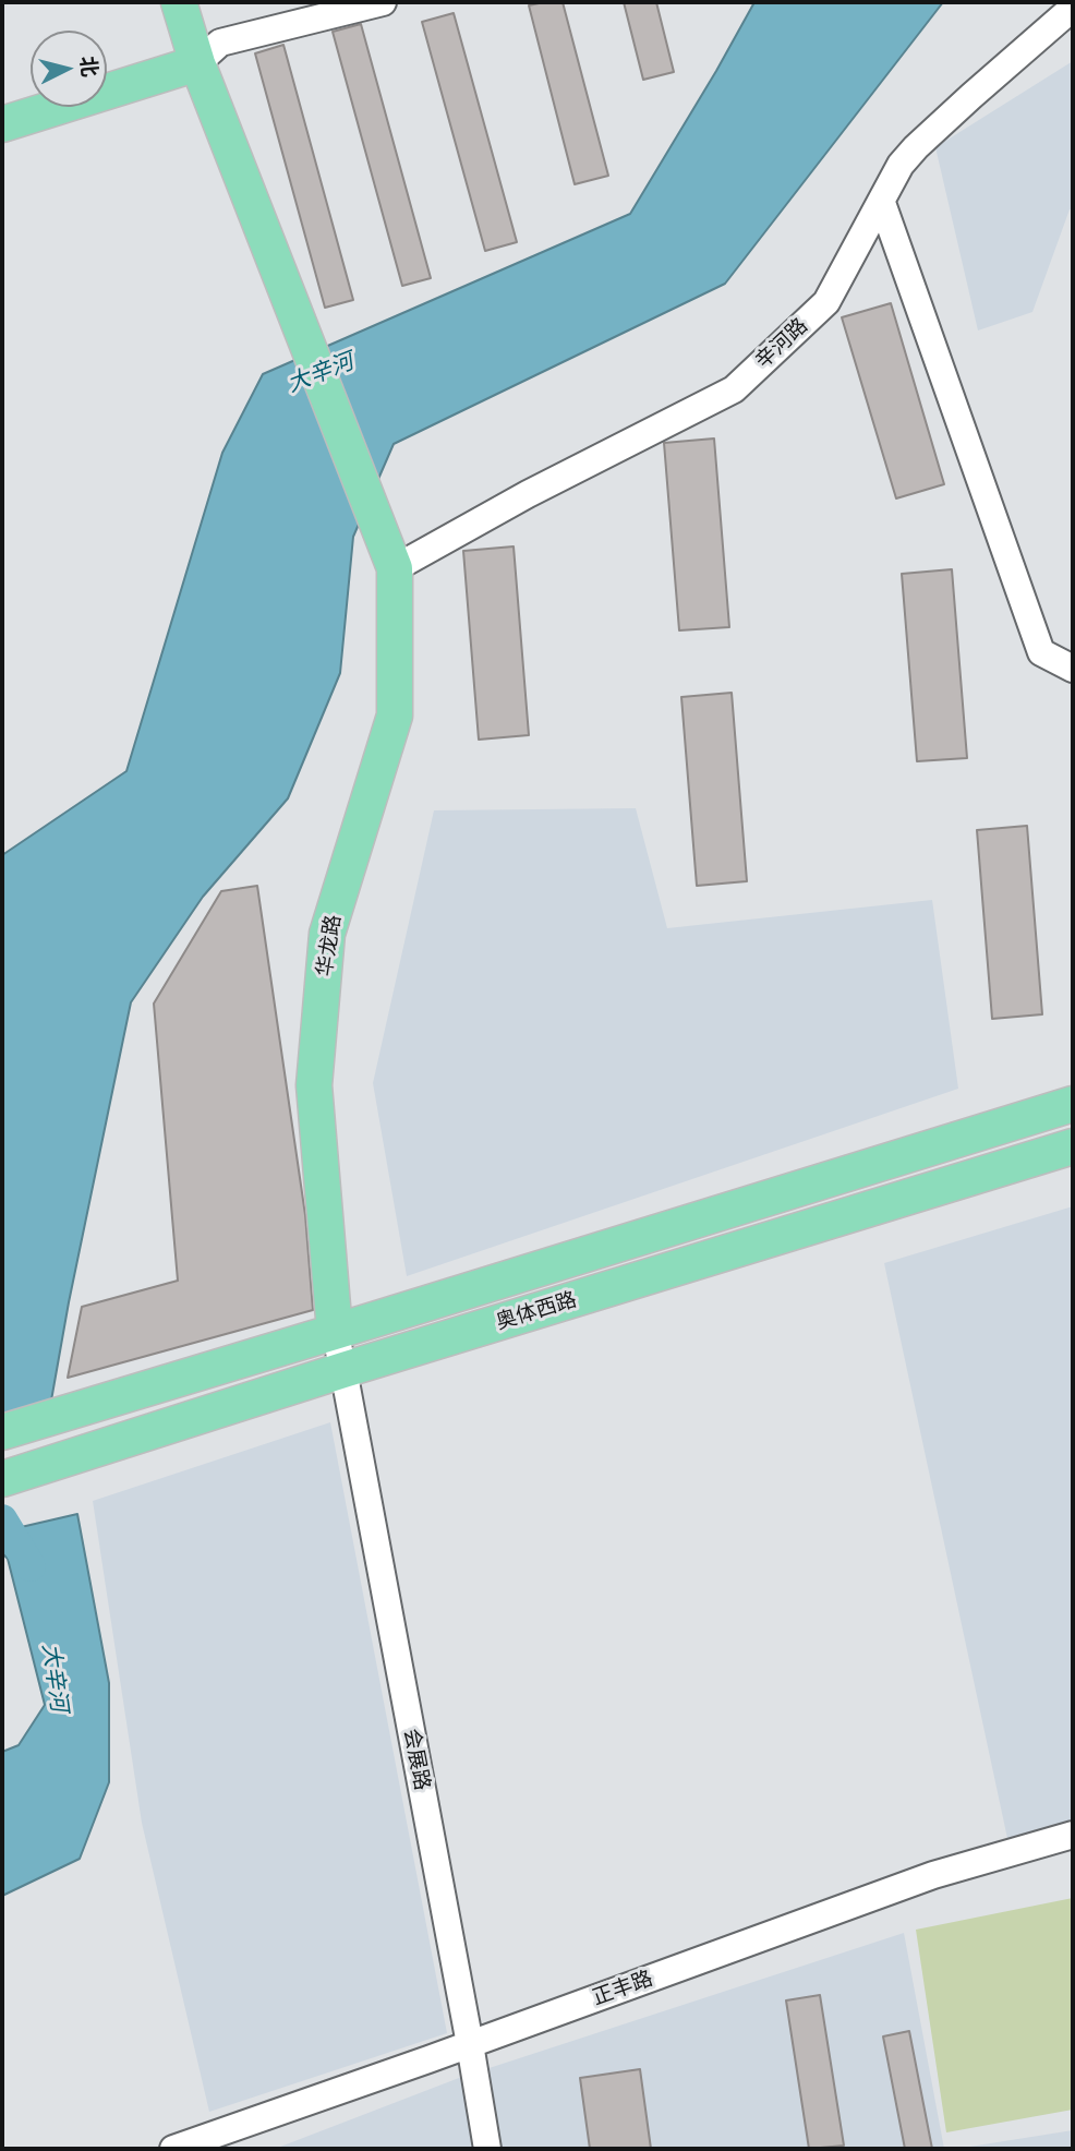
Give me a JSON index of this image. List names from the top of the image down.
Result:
{
  "streets": {
    "main road": ["华龙路", "奥体西路"],
    "street": ["辛河路", "会展路", "正丰路"]
  },
  "crossings": [
    ["辛河路", "华龙路"],
    ["华龙路", "奥体西路"],
    ["奥体西路", "会展路"],
    ["会展路", "正丰路"]
  ],
  "water": ["大辛河"],
  "north": "right"
}
